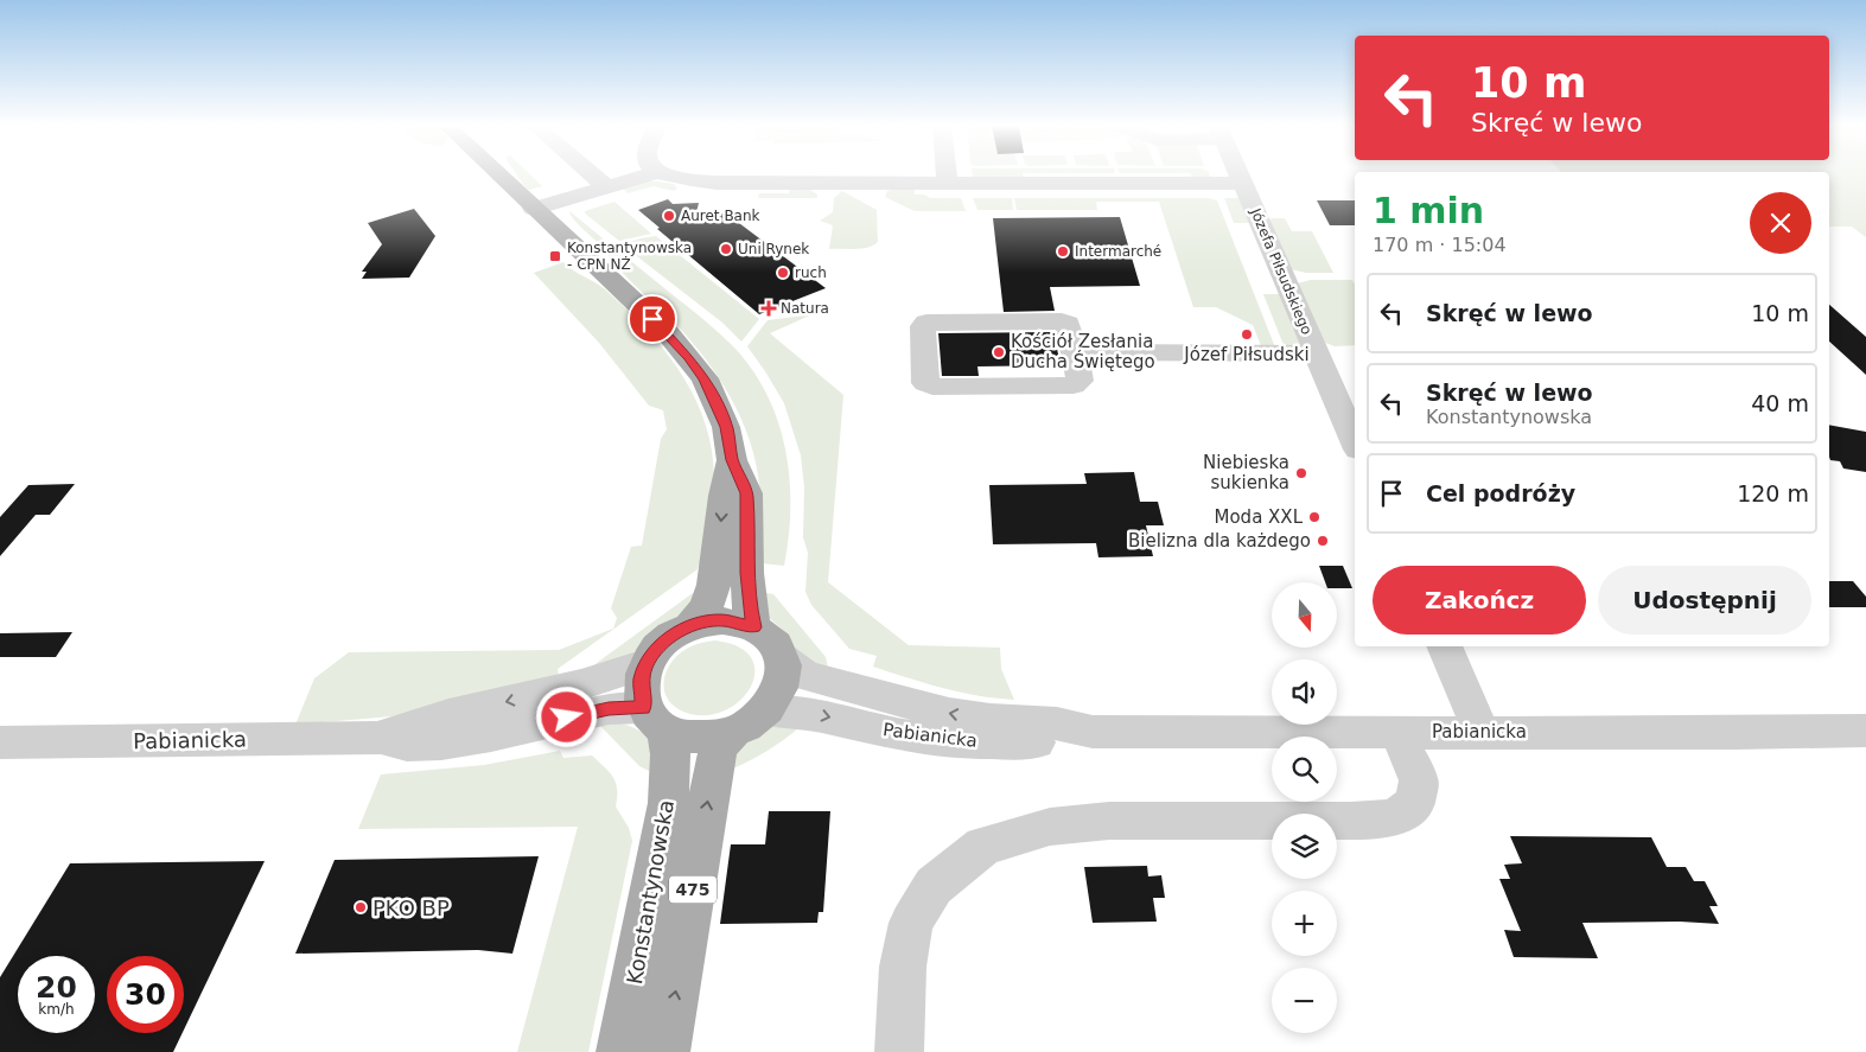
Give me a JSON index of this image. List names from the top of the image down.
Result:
{
  "streets": {
    "main road": ["475", "Konstantynowska"],
    "street": ["Józefa Piłsudskiego", "Pabianicka"]
  },
  "crossings": [
    ["Pabianicka", "475"],
    ["Pabianicka", "Konstantynowska"],
    ["475", "Konstantynowska"]
  ],
  "places": {
    "other": [
      "Auret Bank",
      "Uni Rynek",
      "Intermarché",
      "ruch",
      "Józef Piłsudski",
      "Kościół Zesłania Ducha Świętego",
      "Niebieska sukienka",
      "Moda XXL",
      "Bielizna dla każdego",
      "PKO BP"
    ],
    "transit": ["Konstantynowska - CPN NŻ"],
    "health": ["Natura"]
  },
  "north": "bottom",
  "page": {
    "turn": ["10 m", "Skręć w lewo"],
    "heading": ["1 min", "170 m · 15:04"],
    "list": [
      {
        "name": "Skręć w lewo",
        "value": "10 m"
      },
      {
        "name": "Skręć w lewo",
        "note": "Konstantynowska",
        "value": "40 m"
      },
      {
        "name": "Cel podróży",
        "value": "120 m"
      }
    ],
    "buttons": ["Zakończ", "Udostępnij"],
    "map_buttons": ["+", "−"],
    "speed": "20 km/h",
    "limit": "30"
  }
}
